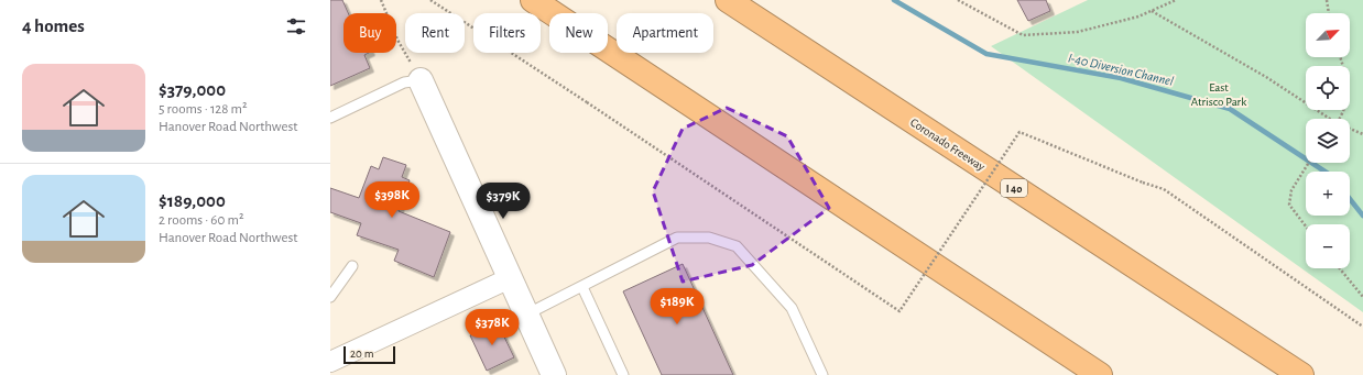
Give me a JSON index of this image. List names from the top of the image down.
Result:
{
  "streets": {
    "highway": ["Coronado Freeway", "I 40"]
  },
  "water": ["I-40 Diversion Channel"],
  "parks": ["East Atrisco Park"],
  "scale_bar": "20 m",
  "north": "top right",
  "page": {
    "heading": "4 homes",
    "map_buttons": ["+", "−"],
    "chip": [
      "Buy",
      "Rent",
      "Filters",
      "New",
      "Apartment"
    ],
    "list": [
      {
        "name": "$379,000",
        "note": "5 rooms · 128 m² · Hanover Road Northwest"
      },
      {
        "name": "$189,000",
        "note": "2 rooms · 60 m² · Hanover Road Northwest"
      }
    ],
    "price": [
      "$398K",
      "$379K",
      "$189K",
      "$378K"
    ],
    "scale": "20 m"
  }
}
